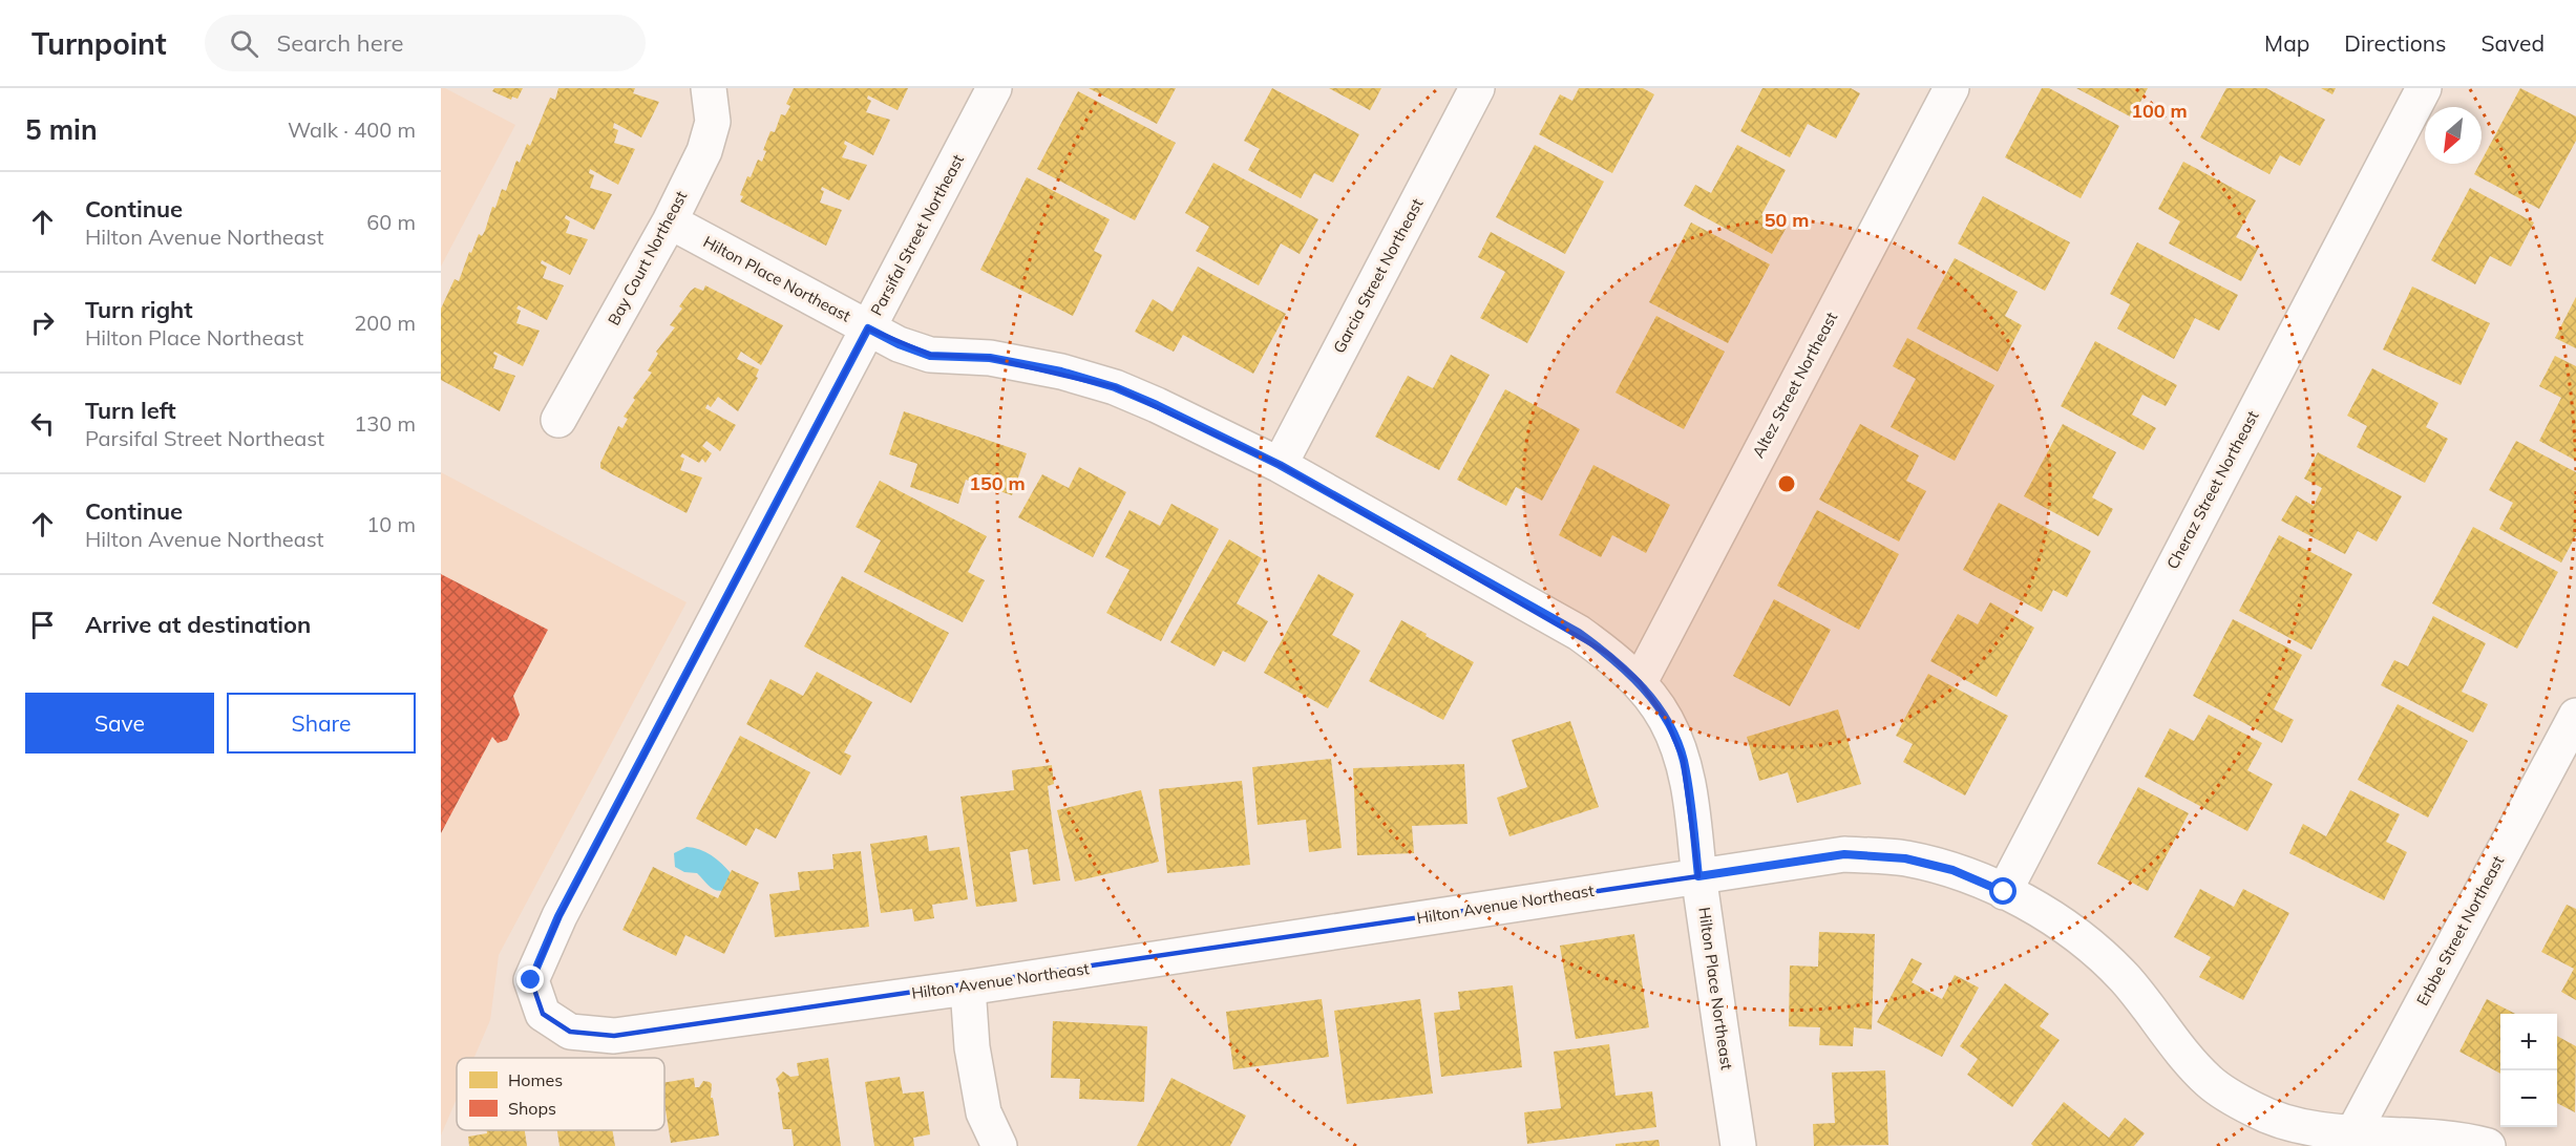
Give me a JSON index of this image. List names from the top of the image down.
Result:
{
  "streets": {
    "street": [
      "Parsifal Street Northeast",
      "Bay Court Northeast",
      "Garcia Street Northeast",
      "Hilton Place Northeast",
      "Altez Street Northeast",
      "Cheraz Street Northeast",
      "Hilton Avenue Northeast",
      "Erbbe Street Northeast"
    ]
  },
  "crossings": [
    ["Parsifal Street Northeast", "Hilton Place Northeast"],
    ["Parsifal Street Northeast", "Hilton Avenue Northeast"],
    ["Bay Court Northeast", "Hilton Place Northeast"],
    ["Garcia Street Northeast", "Hilton Place Northeast"],
    ["Hilton Place Northeast", "Altez Street Northeast"],
    ["Hilton Place Northeast", "Hilton Avenue Northeast"],
    ["Cheraz Street Northeast", "Hilton Avenue Northeast"],
    ["Hilton Avenue Northeast", "Erbbe Street Northeast"]
  ],
  "legend": ["Homes", "Shops"],
  "north": "bottom left",
  "page": {
    "header": "Turnpoint",
    "search": "Search here",
    "nav": ["Map", "Directions", "Saved"],
    "heading": ["5 min", "Walk · 400 m"],
    "list": [
      ["Continue", "Hilton Avenue Northeast", "60 m"],
      ["Turn right", "Hilton Place Northeast", "200 m"],
      ["Turn left", "Parsifal Street Northeast", "130 m"],
      ["Continue", "Hilton Avenue Northeast", "10 m"],
      "Arrive at destination"
    ],
    "buttons": ["Save", "Share"],
    "map_buttons": ["+", "−"]
  },
  "rings": ["100 m", "50 m", "150 m"]
}
